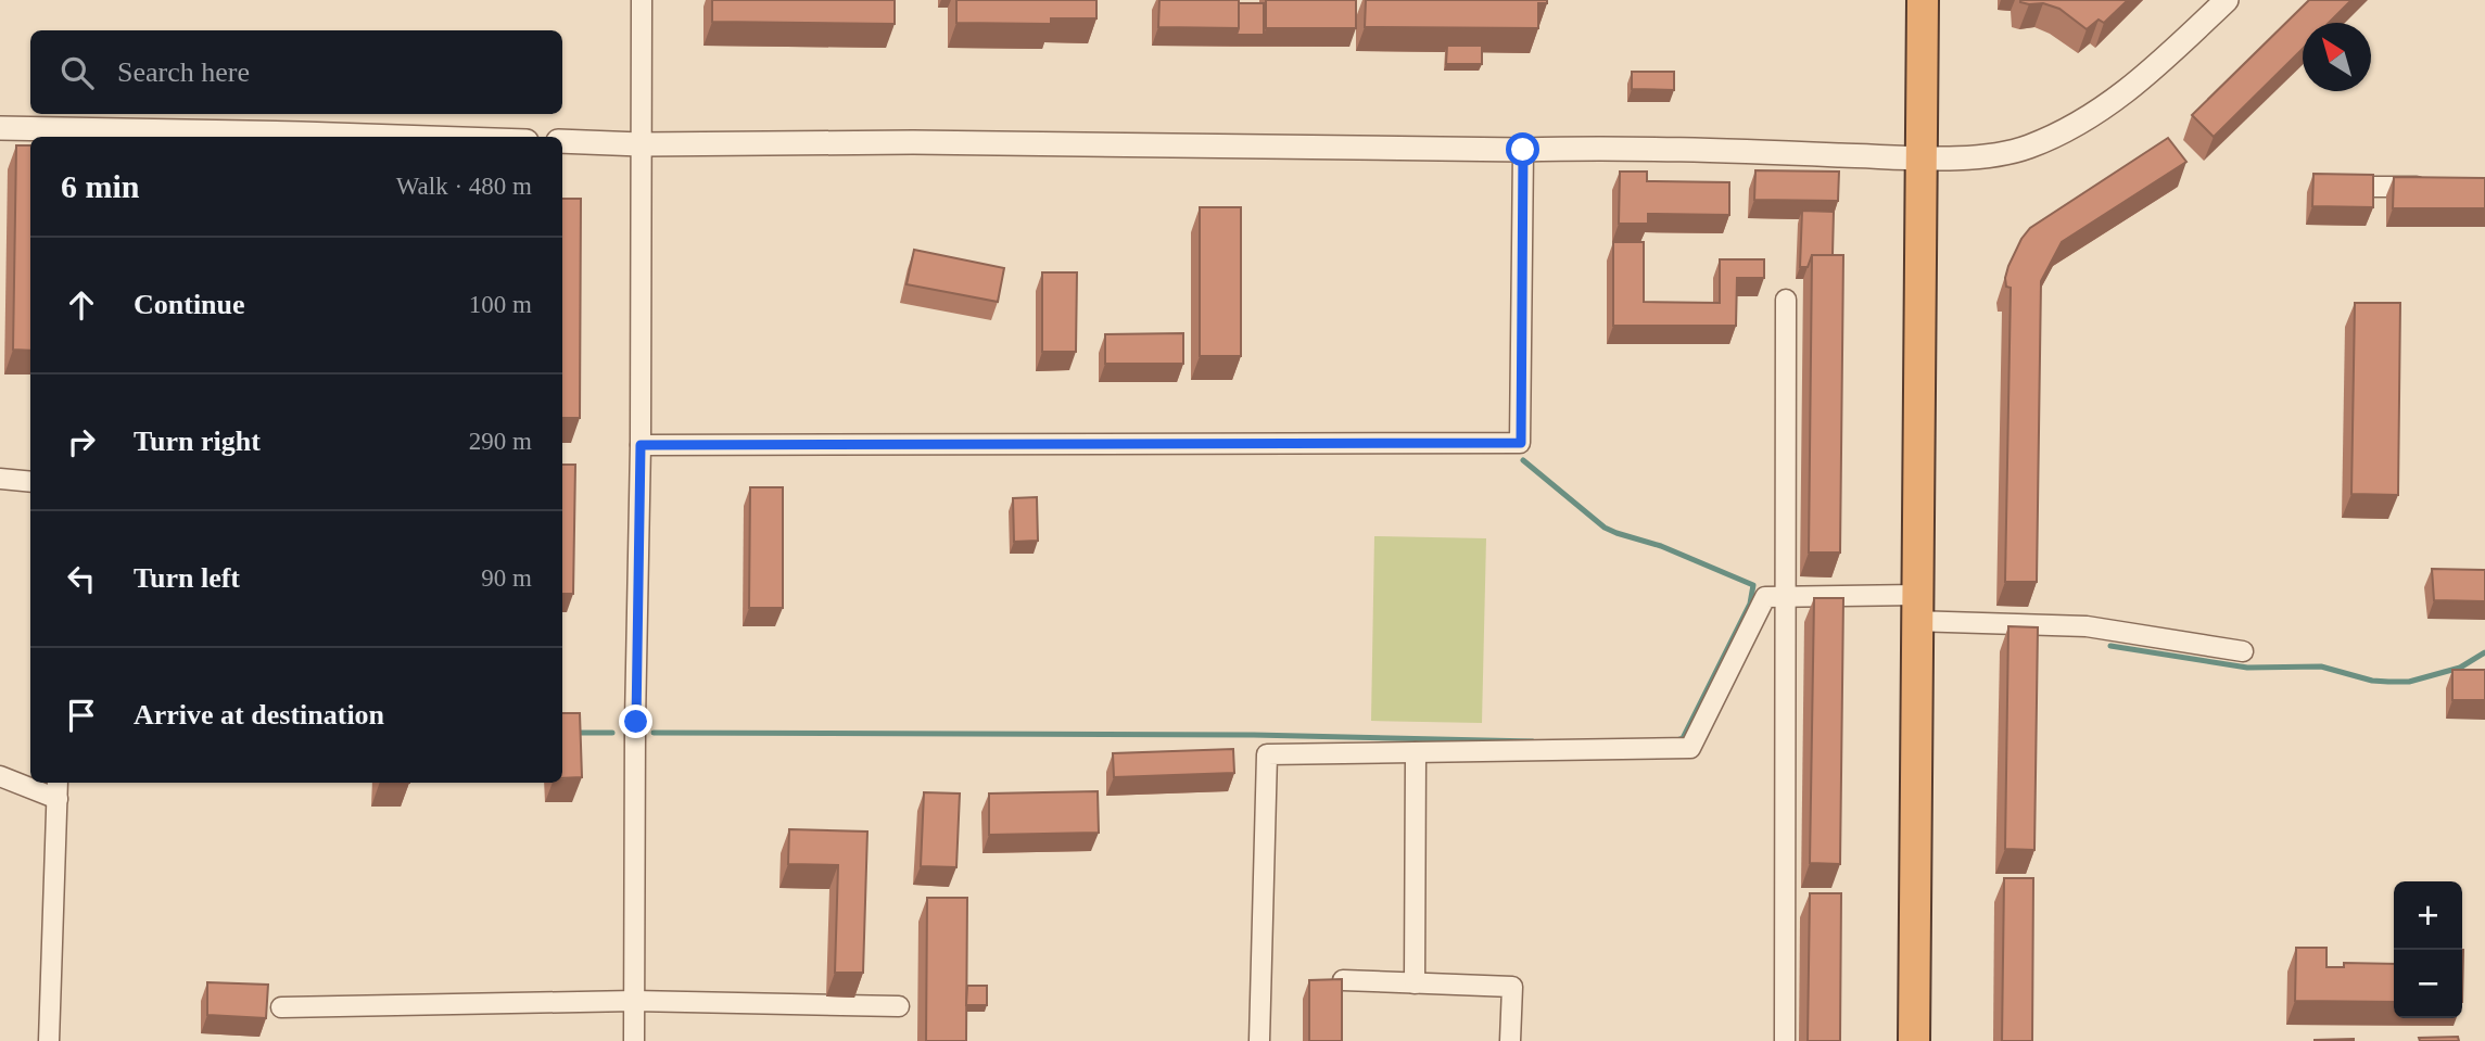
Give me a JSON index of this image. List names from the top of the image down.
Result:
{
  "north": "top left",
  "page": {
    "search": "Search here",
    "heading": ["6 min", "Walk · 480 m"],
    "list": [
      ["Continue", "100 m"],
      ["Turn right", "290 m"],
      ["Turn left", "90 m"],
      "Arrive at destination"
    ],
    "map_buttons": ["+", "−"]
  }
}
